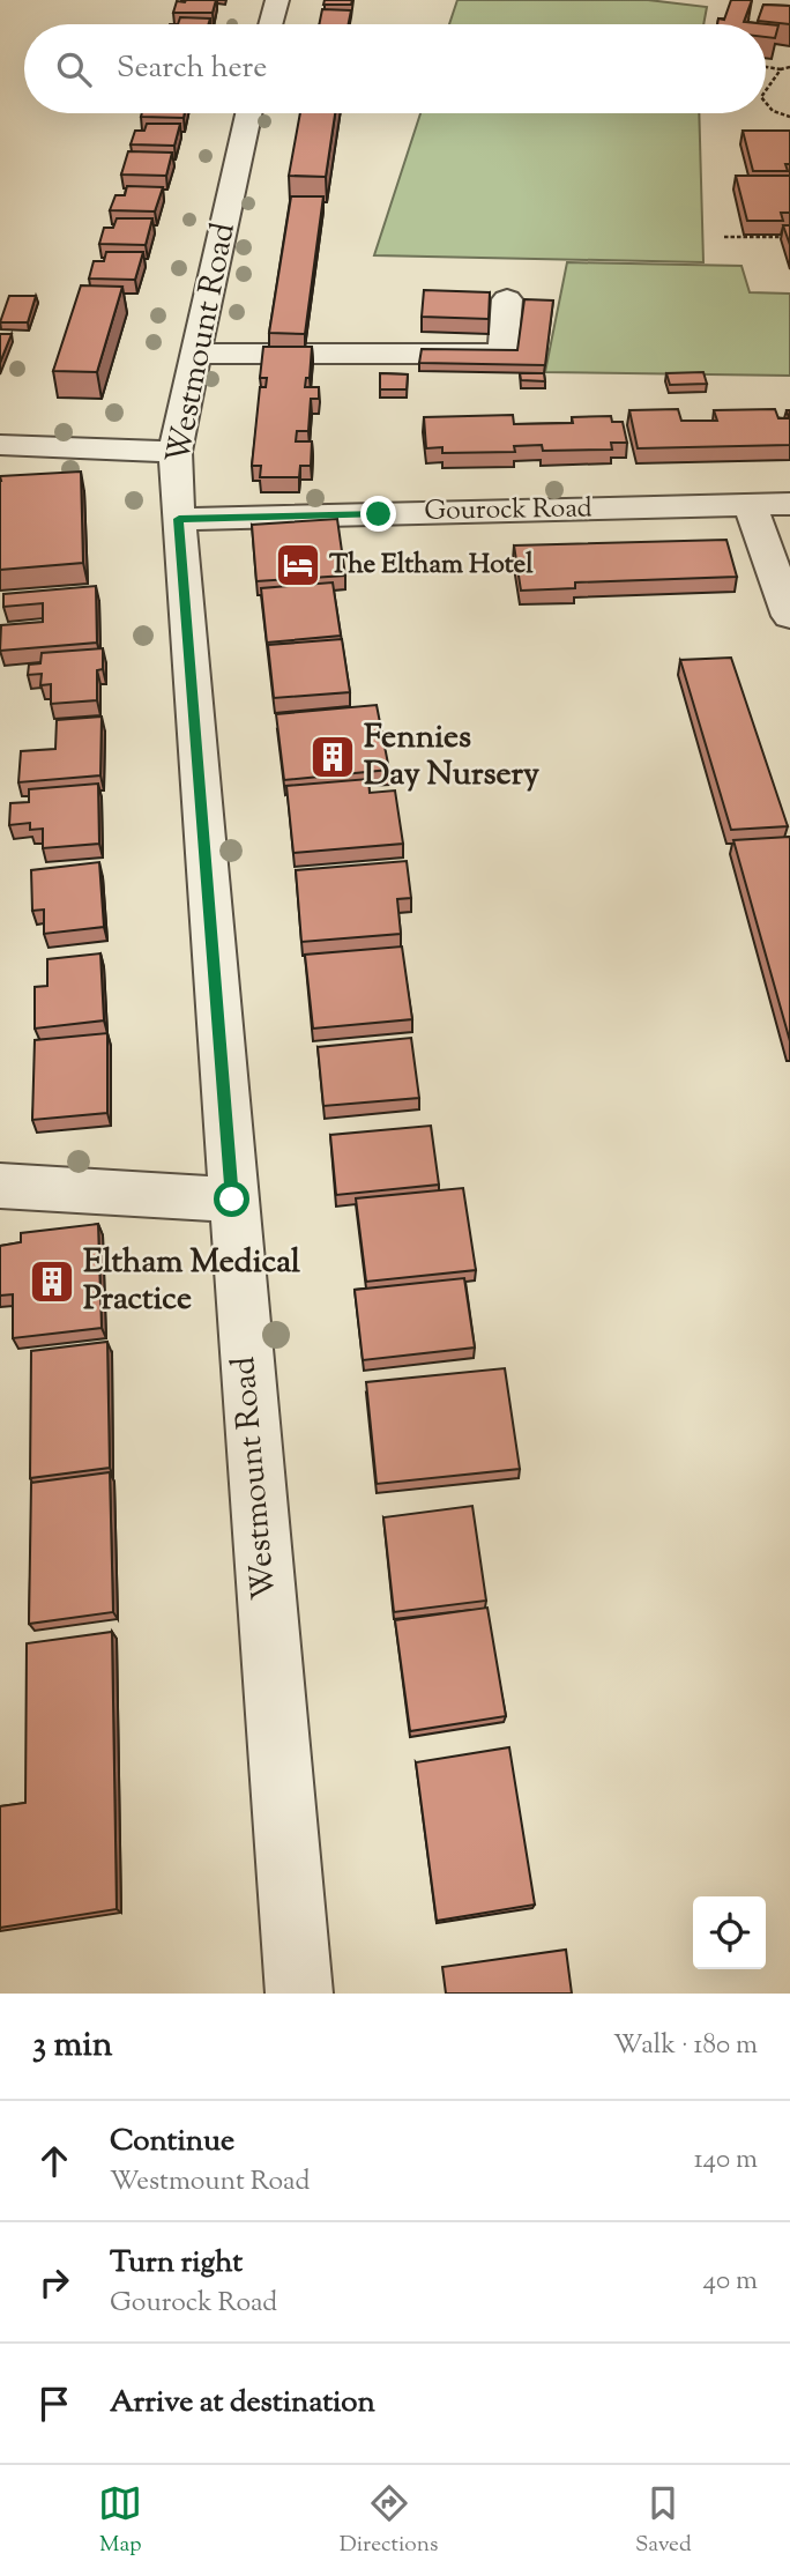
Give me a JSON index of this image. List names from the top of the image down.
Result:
{
  "streets": {
    "street": ["Westmount Road", "Gourock Road"]
  },
  "crossings": [
    ["Westmount Road", "Gourock Road"]
  ],
  "places": {
    "hotel": ["The Eltham Hotel"],
    "building": ["Fennies Day Nursery", "Eltham Medical Practice"]
  },
  "page": {
    "search": "Search here",
    "heading": ["3 min", "Walk · 180 m"],
    "list": [
      ["Continue", "Westmount Road", "140 m"],
      ["Turn right", "Gourock Road", "40 m"],
      "Arrive at destination"
    ],
    "nav": ["Map", "Directions", "Saved"]
  }
}
